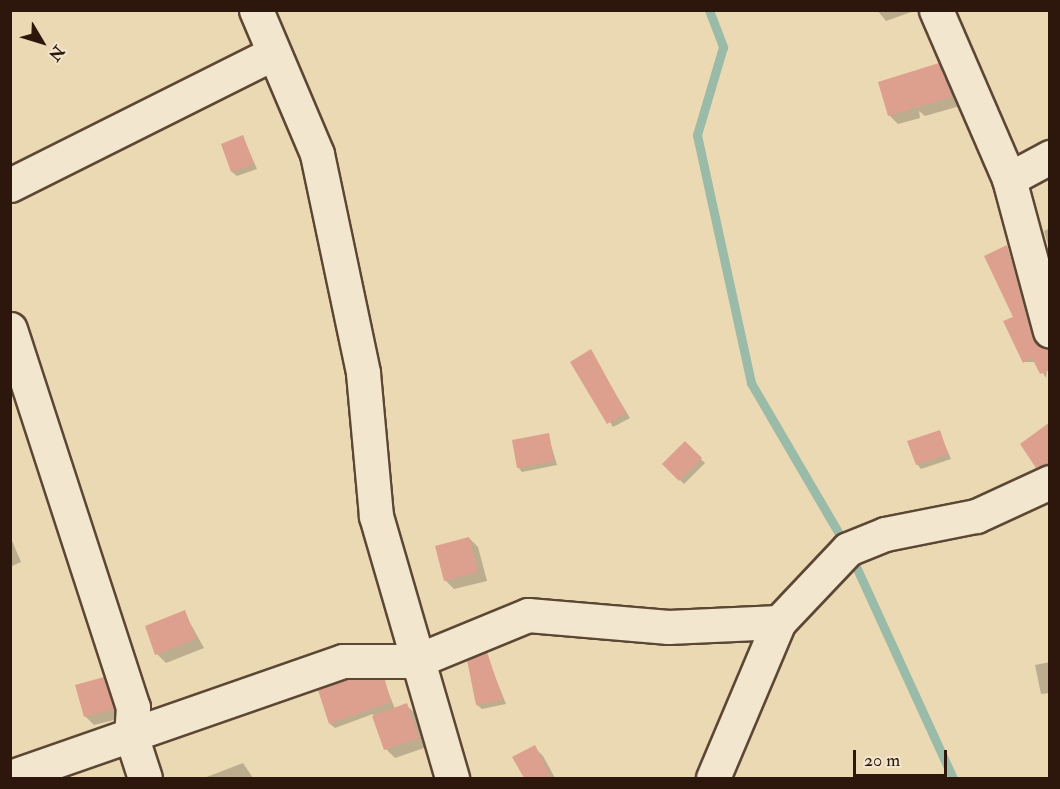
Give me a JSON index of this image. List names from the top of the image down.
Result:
{
  "scale_bar": "20 m",
  "north": "bottom right"
}
